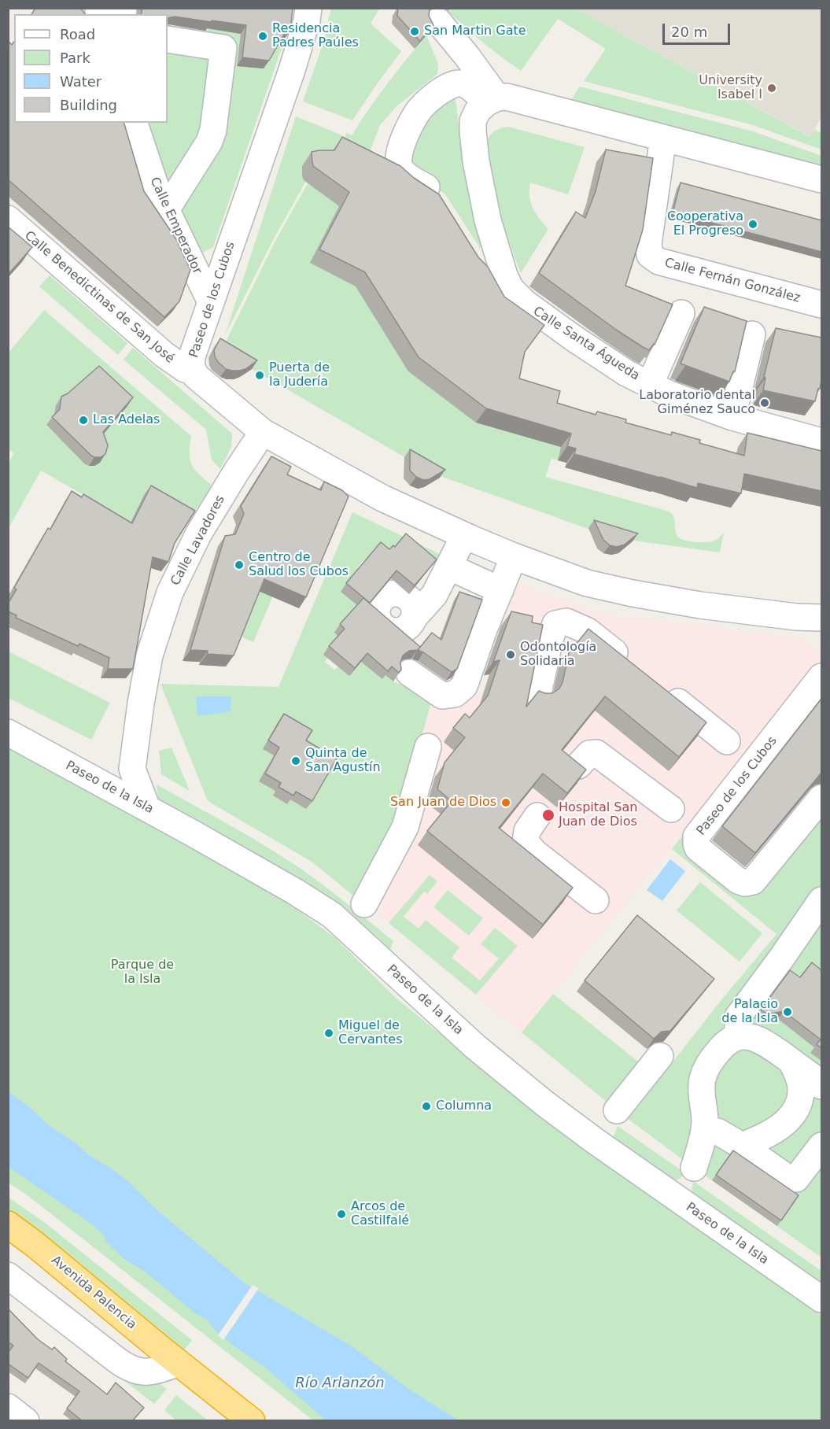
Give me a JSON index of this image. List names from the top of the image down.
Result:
{
  "streets": {
    "highway": ["Avenida Palencia"],
    "street": [
      "Calle Emperador",
      "Calle Fernán González",
      "Calle Benedictinas de San José",
      "Paseo de los Cubos",
      "Calle Santa Águeda",
      "Calle Lavadores",
      "Paseo de la Isla"
    ]
  },
  "crossings": [
    ["Calle Emperador", "Paseo de los Cubos"],
    ["Calle Benedictinas de San José", "Paseo de los Cubos"],
    ["Paseo de los Cubos", "Calle Lavadores"],
    ["Calle Lavadores", "Paseo de la Isla"]
  ],
  "water": ["Río Arlanzón"],
  "parks": ["Parque de la Isla"],
  "places": [
    "San Martin Gate",
    "Residencia Padres Paúles",
    "University Isabel I",
    "Cooperativa El Progreso",
    "Puerta de la Judería",
    "Laboratorio dental Giménez Sauco",
    "Las Adelas",
    "Centro de Salud los Cubos",
    "Odontología Solidaria",
    "Quinta de San Agustín",
    "San Juan de Dios",
    "Hospital San Juan de Dios",
    "Palacio de la Isla",
    "Miguel de Cervantes",
    "Columna",
    "Arcos de Castilfalé"
  ],
  "legend": [
    "Road",
    "Park",
    "Water",
    "Building"
  ],
  "scale_bar": "20 m"
}
